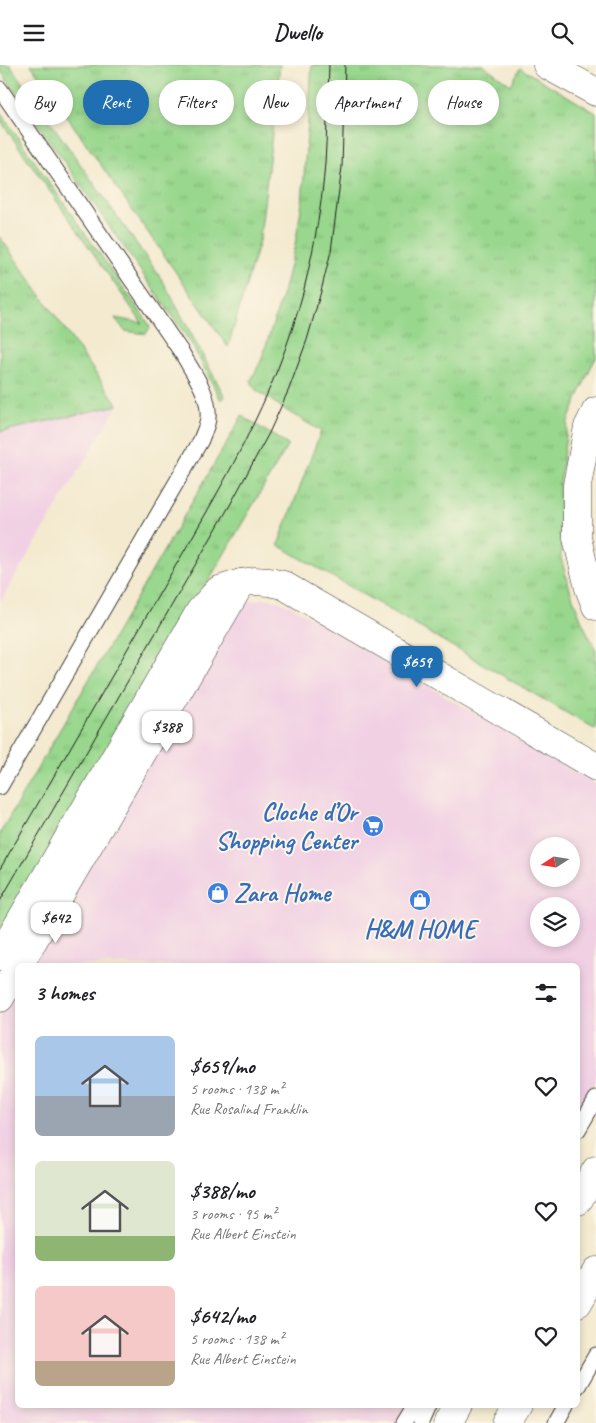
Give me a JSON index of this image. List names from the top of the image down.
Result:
{
  "places": {
    "supermarket": ["Cloche d’Or Shopping Center"],
    "shop": ["Zara Home", "H&M HOME"]
  },
  "north": "left",
  "page": {
    "header": "Dwello",
    "chip": [
      "Buy",
      "Rent",
      "Filters",
      "New",
      "Apartment",
      "House"
    ],
    "price": ["$659", "$388", "$642"],
    "heading": "3 homes",
    "list": [
      {
        "name": "$659/mo",
        "note": "5 rooms · 138 m² · Rue Rosalind Franklin"
      },
      {
        "name": "$388/mo",
        "note": "3 rooms · 95 m² · Rue Albert Einstein"
      },
      {
        "name": "$642/mo",
        "note": "5 rooms · 138 m² · Rue Albert Einstein"
      }
    ]
  }
}
